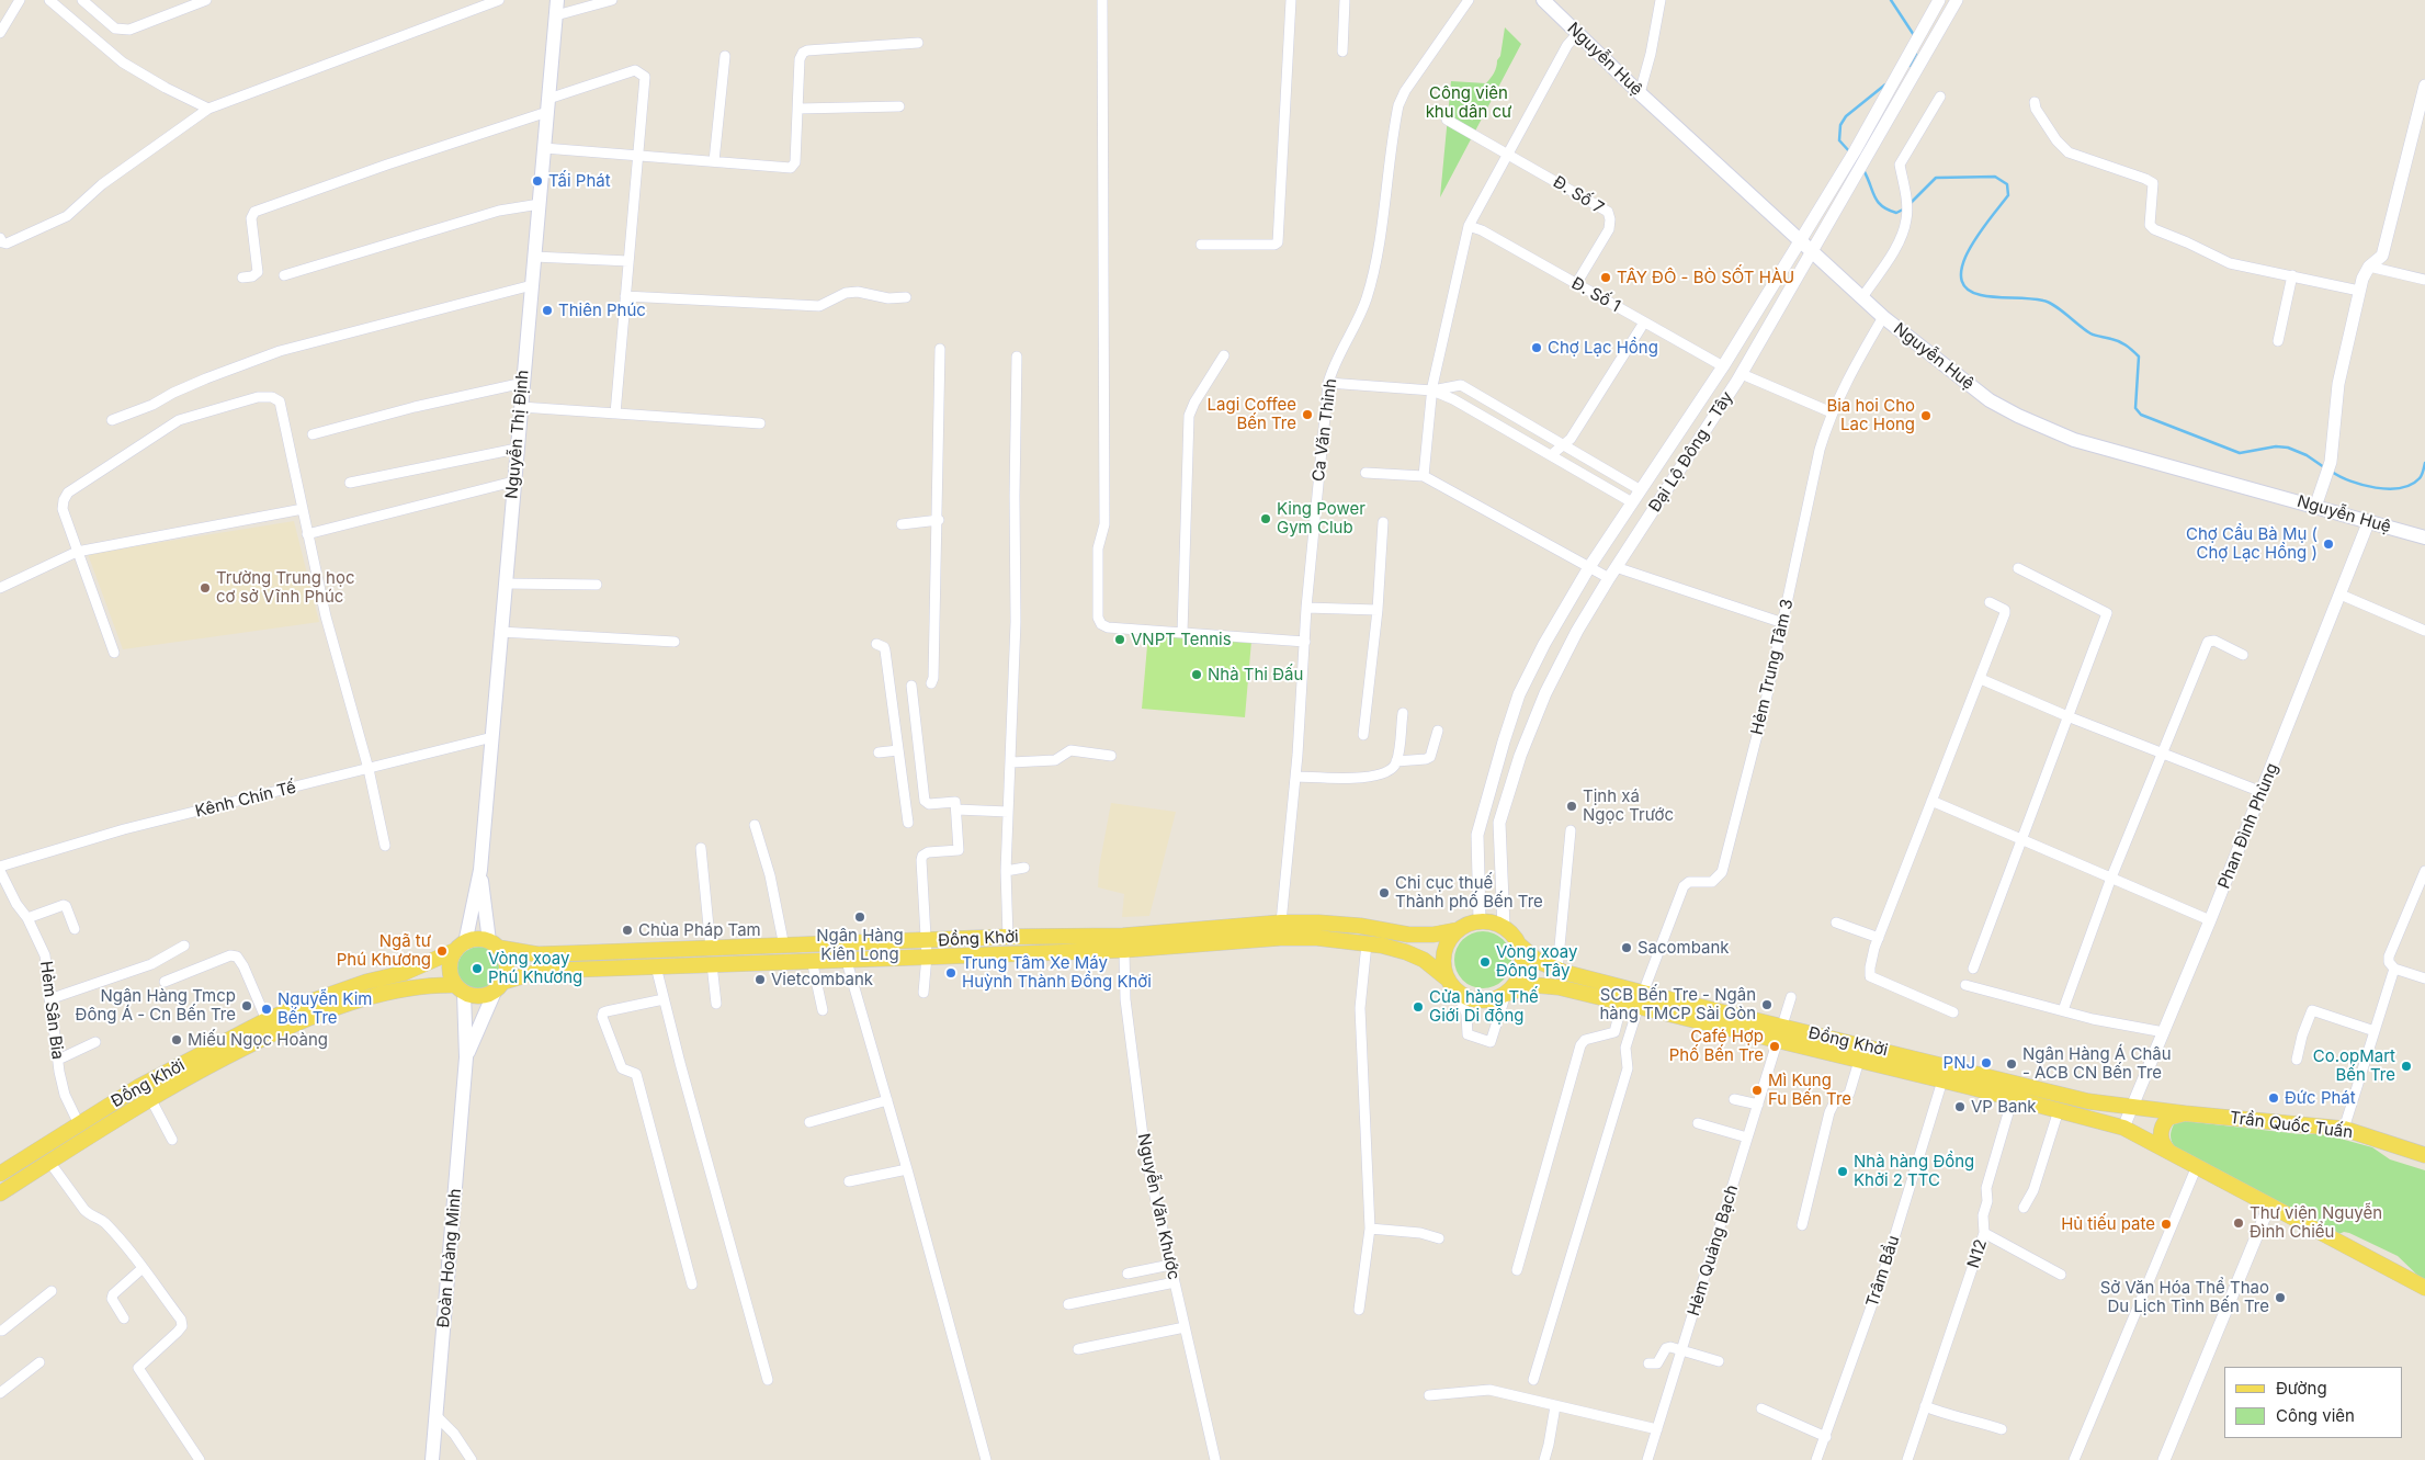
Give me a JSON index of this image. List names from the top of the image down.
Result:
{
  "streets": {
    "main road": [
      "Nguyễn Huệ",
      "Nguyễn Thị Định",
      "Đồng Khởi",
      "Trần Quốc Tuấn",
      "Đoàn Hoàng Minh"
    ],
    "street": [
      "Đ. Số 7",
      "Đ. Số 1",
      "Ca Văn Thỉnh",
      "Đại Lộ Đông - Tây",
      "Hẻm Trung Tâm 3",
      "Kênh Chín Tế",
      "Phan Đình Phùng",
      "Hẻm Sân Bia",
      "Nguyễn Văn Khước",
      "Hẻm Quảng Bạch",
      "N12",
      "Trâm Bầu"
    ]
  },
  "crossings": [
    ["Nguyễn Huệ", "Đại Lộ Đông - Tây"],
    ["Nguyễn Huệ", "Hẻm Trung Tâm 3"],
    ["Nguyễn Huệ", "Phan Đình Phùng"],
    ["Đ. Số 7", "Đ. Số 1"],
    ["Đ. Số 1", "Đại Lộ Đông - Tây"],
    ["Ca Văn Thỉnh", "Đồng Khởi"],
    ["Nguyễn Thị Định", "Kênh Chín Tế"],
    ["Nguyễn Thị Định", "Đồng Khởi"],
    ["Nguyễn Thị Định", "Đoàn Hoàng Minh"],
    ["Đại Lộ Đông - Tây", "Đồng Khởi"],
    ["Hẻm Trung Tâm 3", "Đồng Khởi"],
    ["Phan Đình Phùng", "Đồng Khởi"],
    ["Đồng Khởi", "Hẻm Sân Bia"],
    ["Đồng Khởi", "Trần Quốc Tuấn"],
    ["Đồng Khởi", "Nguyễn Văn Khước"],
    ["Đồng Khởi", "Hẻm Quảng Bạch"],
    ["Đồng Khởi", "N12"],
    ["Đồng Khởi", "Đoàn Hoàng Minh"],
    ["Đồng Khởi", "Trâm Bầu"]
  ],
  "parks": ["Công viên khu dân cư"],
  "places": [
    "Tấi Phát",
    "TÂY ĐÔ - BÒ SỐT HÀU",
    "Thiên Phúc",
    "Chợ Lạc Hồng",
    "Lagi Coffee Bến Tre",
    "Bia hoi Cho Lac Hong",
    "King Power Gym Club",
    "Chợ Cầu Bà Mụ ( Chợ Lạc Hồng )",
    "Trường Trung học cơ sở Vĩnh Phúc",
    "VNPT Tennis",
    "Nhà Thi Đấu",
    "Tịnh xá Ngọc Trước",
    "Chi cục thuế Thành phố Bến Tre",
    "Ngân Hàng Kiên Long",
    "Chùa Pháp Tam",
    "Sacombank",
    "Ngã tư Phú Khương",
    "Vòng xoay Đông Tây",
    "Vòng xoay Phú Khương",
    "Trung Tâm Xe Máy Huỳnh Thành Đồng Khởi",
    "Vietcombank",
    "SCB Bến Tre - Ngân hàng TMCP Sài Gòn",
    "Ngân Hàng Tmcp Đông Á - Cn Bến Tre",
    "Cửa hàng Thế Giới Di động",
    "Nguyễn Kim Bến Tre",
    "Miếu Ngọc Hoàng",
    "Café Hợp Phố Bến Tre",
    "PNJ",
    "Ngân Hàng Á Châu - ACB CN Bến Tre",
    "Co.opMart Bến Tre",
    "Mì Kung Fu Bến Tre",
    "Đức Phát",
    "VP Bank",
    "Nhà hàng Đồng Khởi 2 TTC",
    "Thư viện Nguyễn Đình Chiểu",
    "Hủ tiếu pate",
    "Sở Văn Hóa Thể Thao Du Lịch Tỉnh Bến Tre"
  ],
  "legend": ["Đường", "Công viên"]
}
